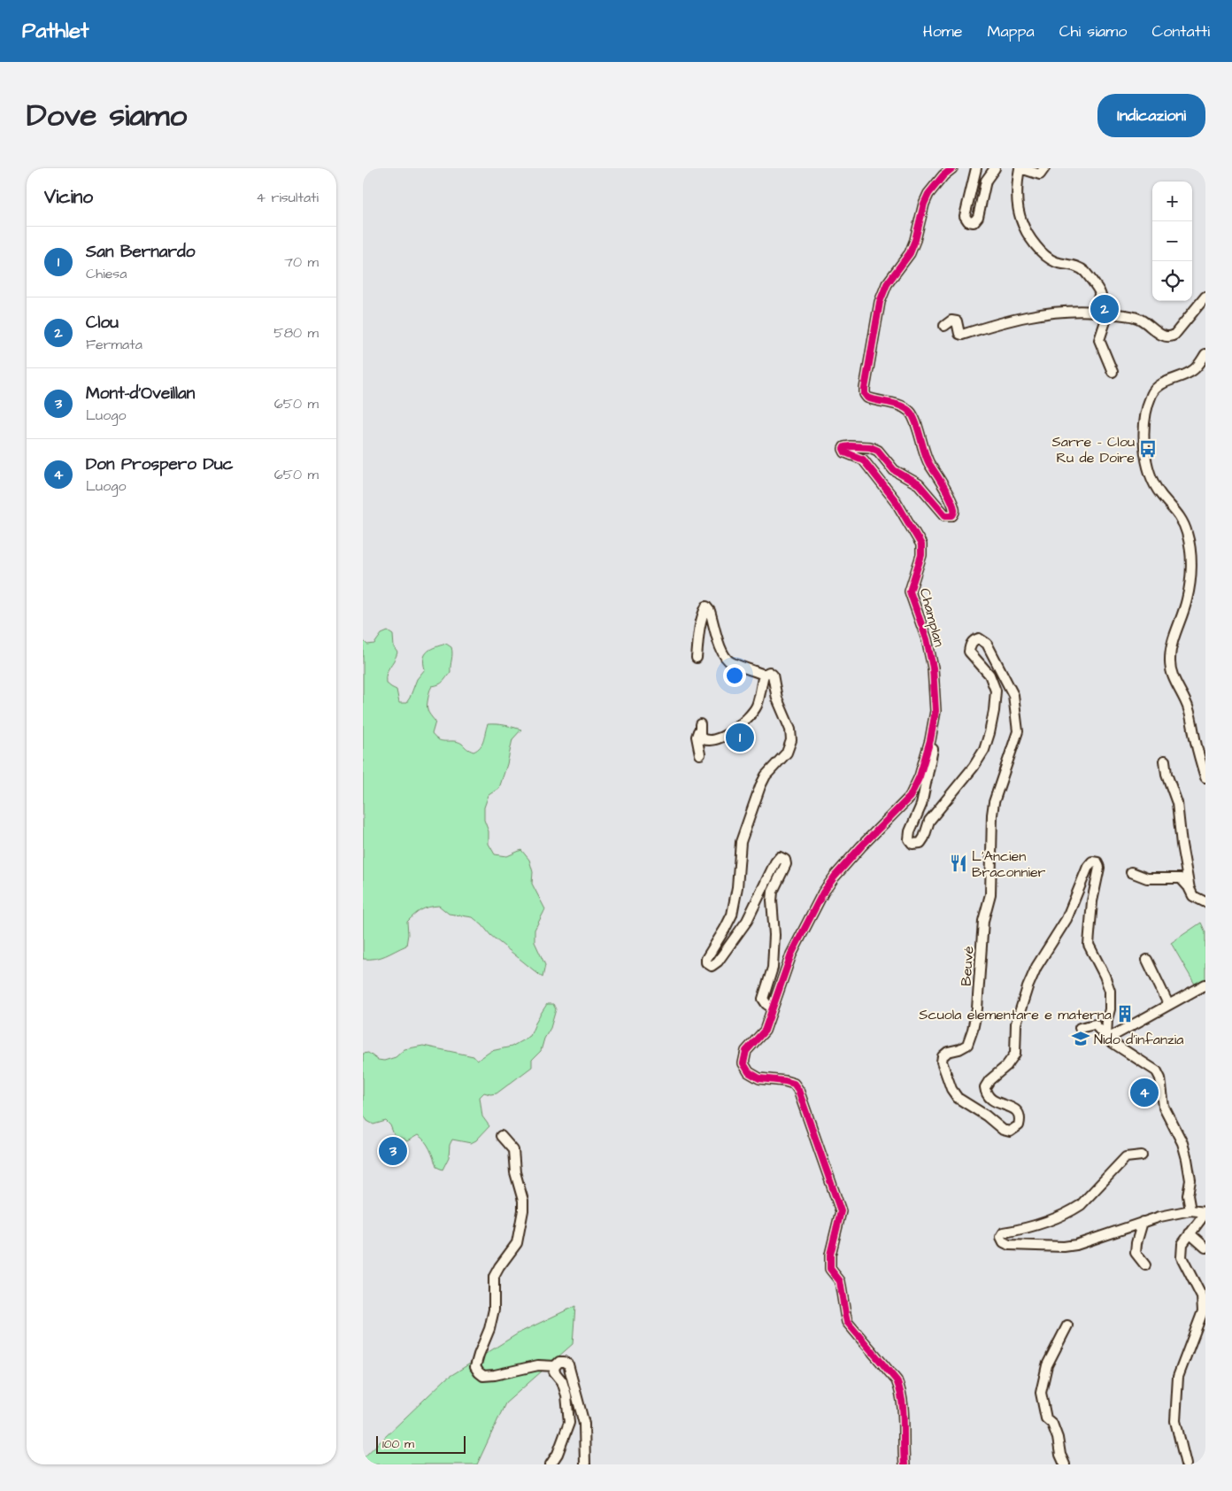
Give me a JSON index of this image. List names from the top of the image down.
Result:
{
  "streets": {
    "street": ["Champlan", "Beuvé"]
  },
  "crossings": [
    ["Champlan", "Beuvé"]
  ],
  "places": {
    "bus stop": ["Sarre - Clou Ru de Doire"],
    "restaurant": ["L'Ancien Braconnier"],
    "building": ["Scuola elementare e materna"],
    "school or university": ["Nido d'infanzia"]
  },
  "scale_bar": "100 m",
  "page": {
    "header": "Pathlet",
    "nav": [
      "Home",
      "Mappa",
      "Chi siamo",
      "Contatti"
    ],
    "title": "Dove siamo",
    "buttons": "Indicazioni",
    "heading": ["Vicino", "4 risultati"],
    "map_buttons": ["+", "−"],
    "list": [
      {
        "mark": "1",
        "name": "San Bernardo",
        "note": "Chiesa",
        "value": "70 m"
      },
      {
        "mark": "2",
        "name": "Clou",
        "note": "Fermata",
        "value": "580 m"
      },
      {
        "mark": "3",
        "name": "Mont-d'Oveillan",
        "note": "Luogo",
        "value": "650 m"
      },
      {
        "mark": "4",
        "name": "Don Prospero Duc",
        "note": "Luogo",
        "value": "650 m"
      }
    ],
    "pins": [
      "2",
      "1",
      "4",
      "3"
    ],
    "scale": "100 m"
  }
}
